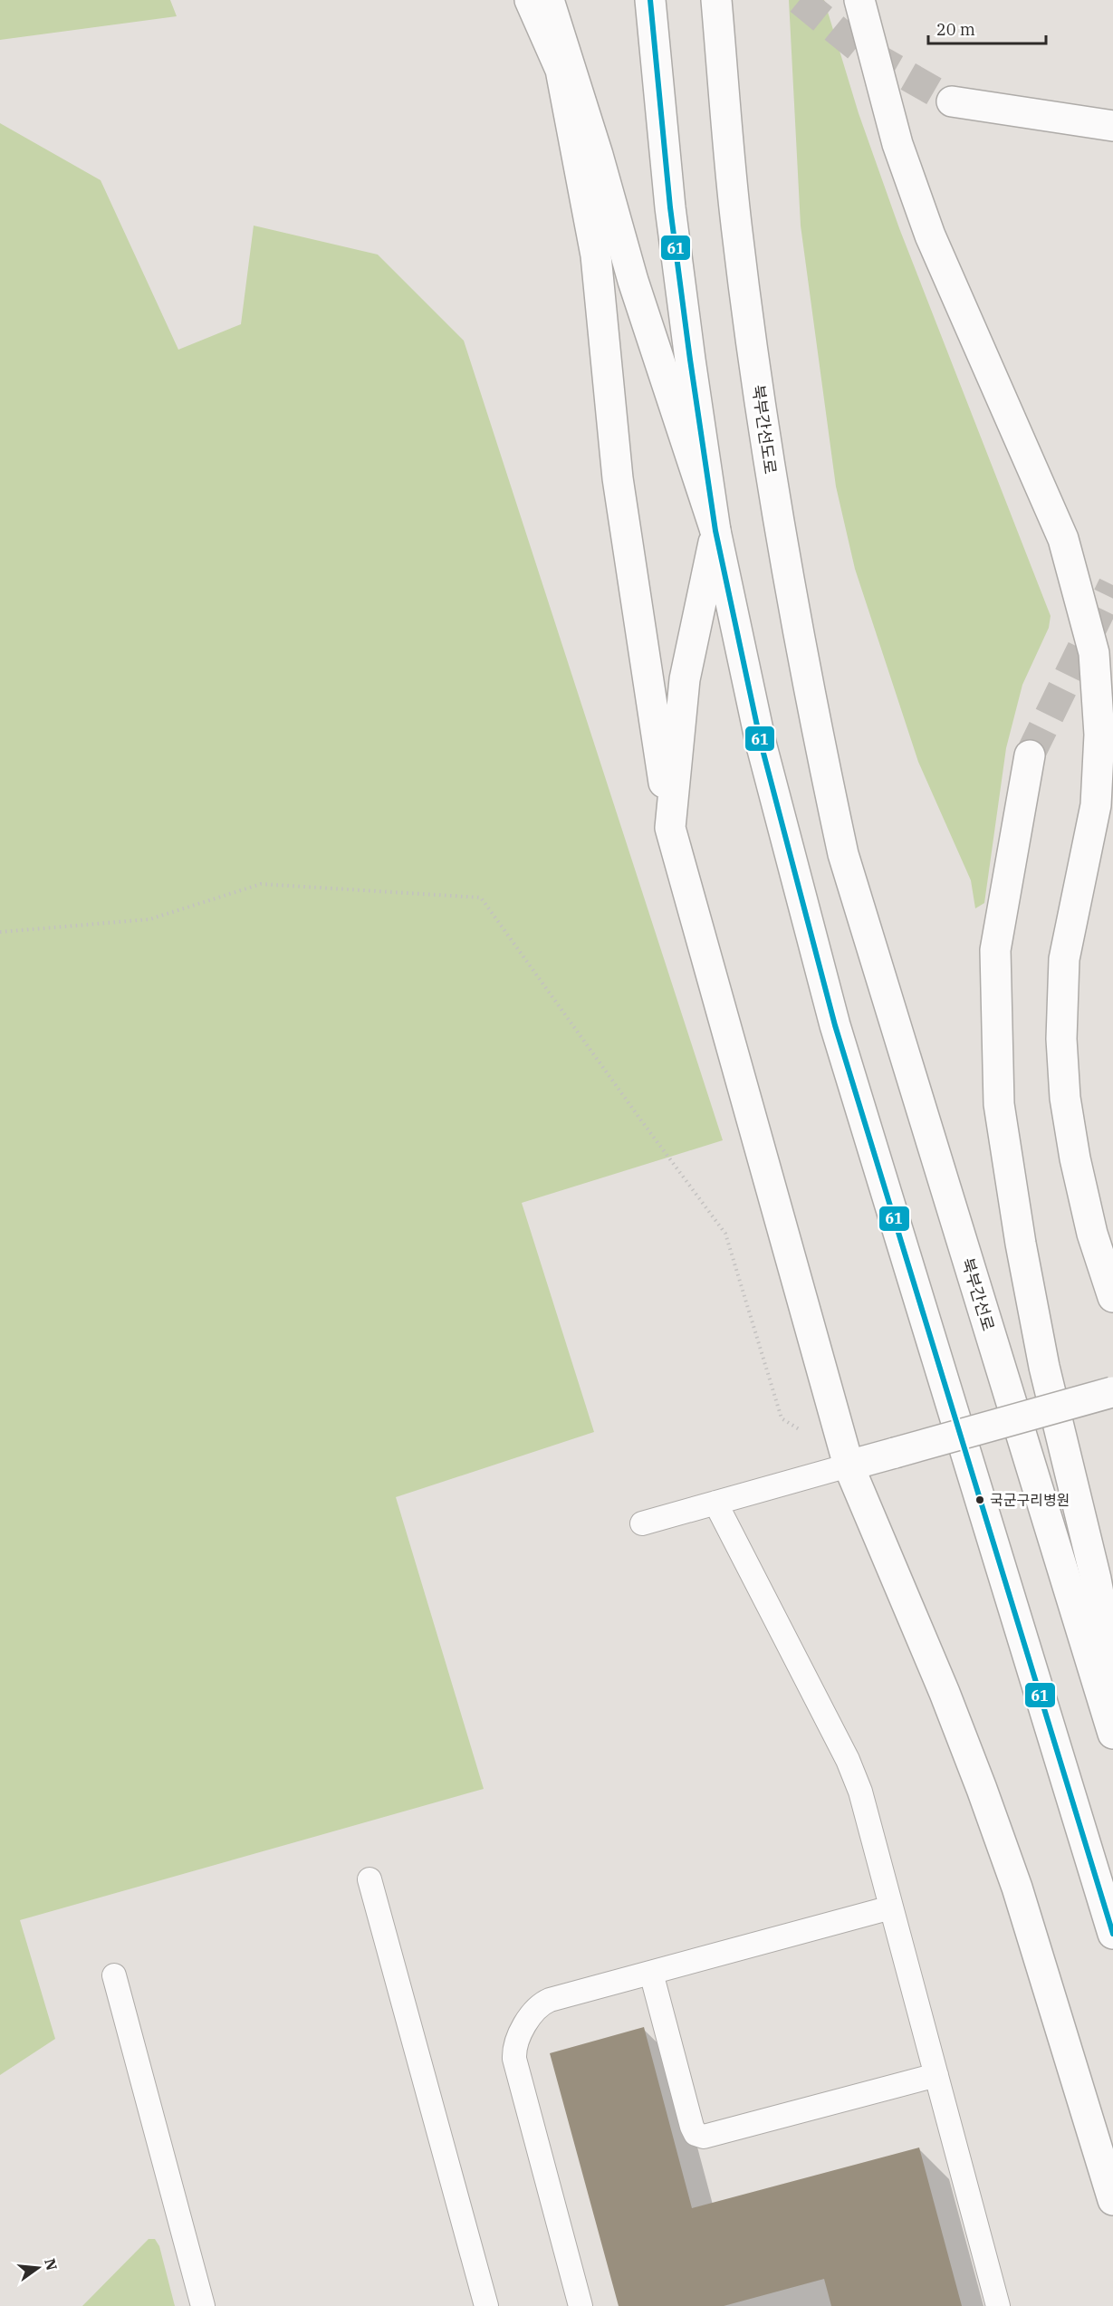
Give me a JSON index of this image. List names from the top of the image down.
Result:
{
  "streets": {
    "main road": ["북부간선도로", "북부간선로"]
  },
  "crossings": [
    ["북부간선도로", "북부간선로"]
  ],
  "places": ["국군구리병원"],
  "lines": ["transit line 61"],
  "scale_bar": "20 m",
  "north": "right"
}
